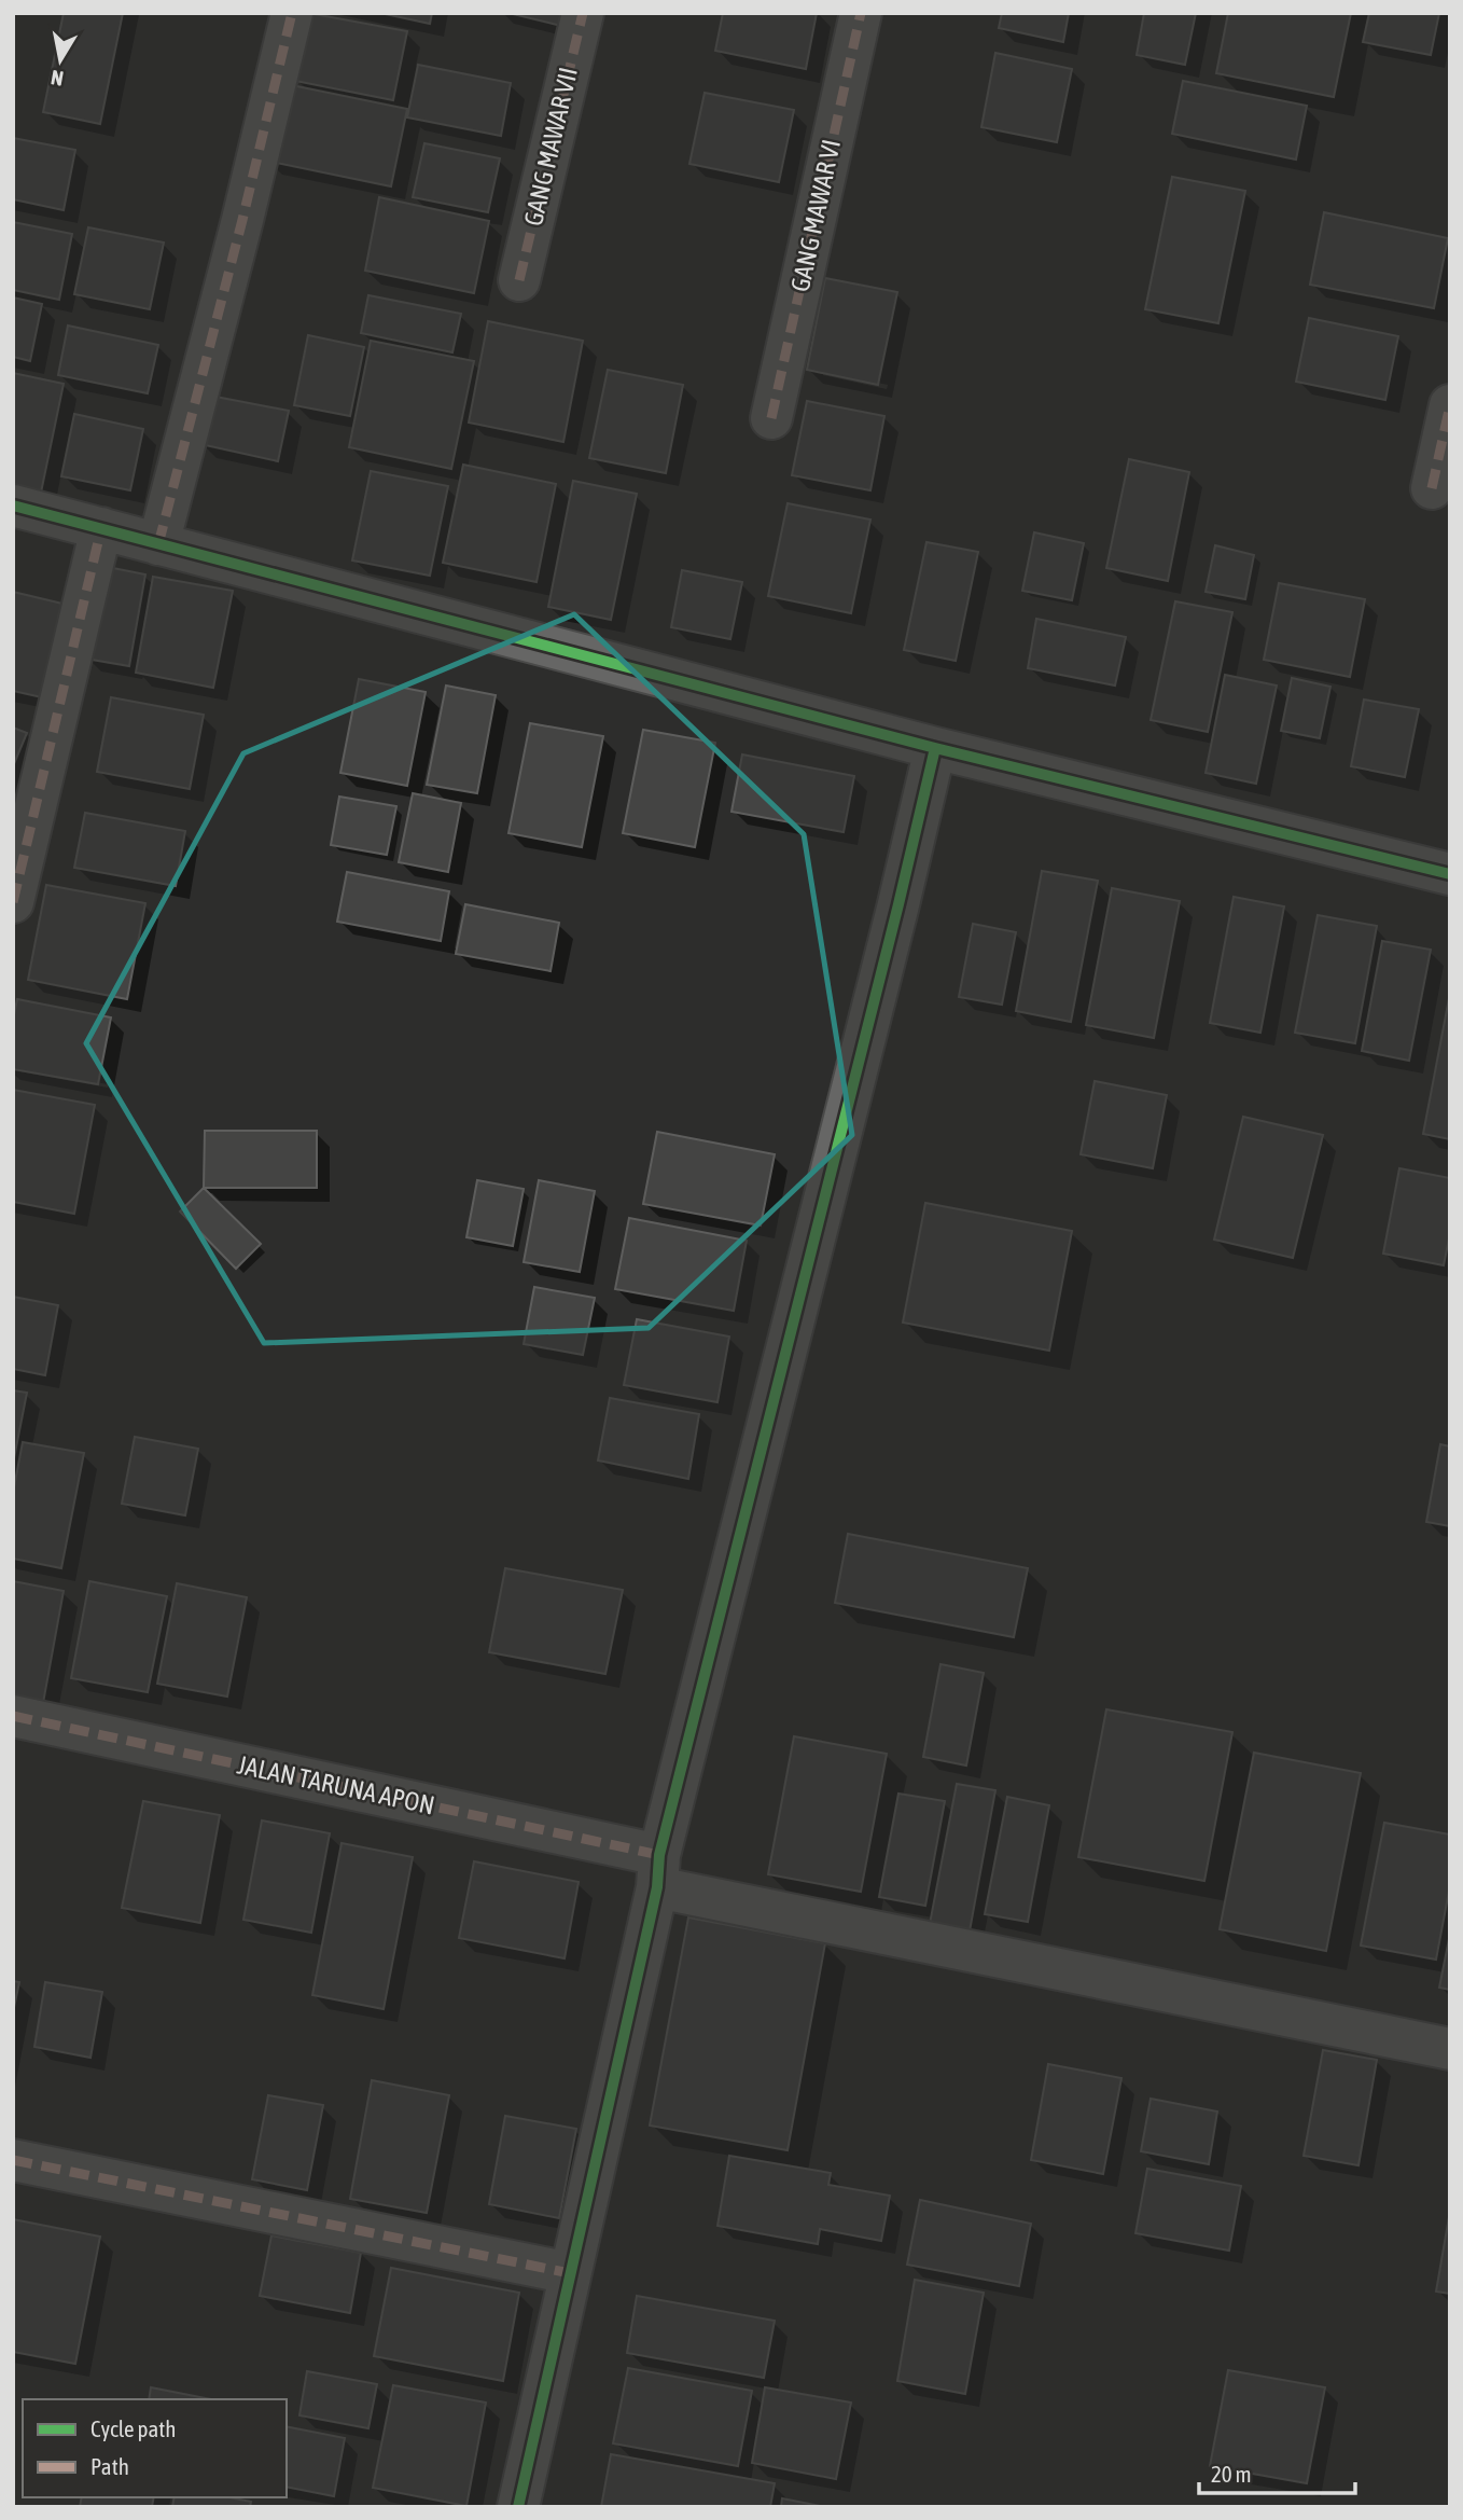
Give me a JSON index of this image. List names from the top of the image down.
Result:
{
  "streets": {
    "street": ["GANG MAWAR VII", "GANG MAWAR VI", "JALAN TARUNA APON"]
  },
  "legend": ["Cycle path", "Path"],
  "scale_bar": "20 m",
  "north": "bottom"
}
